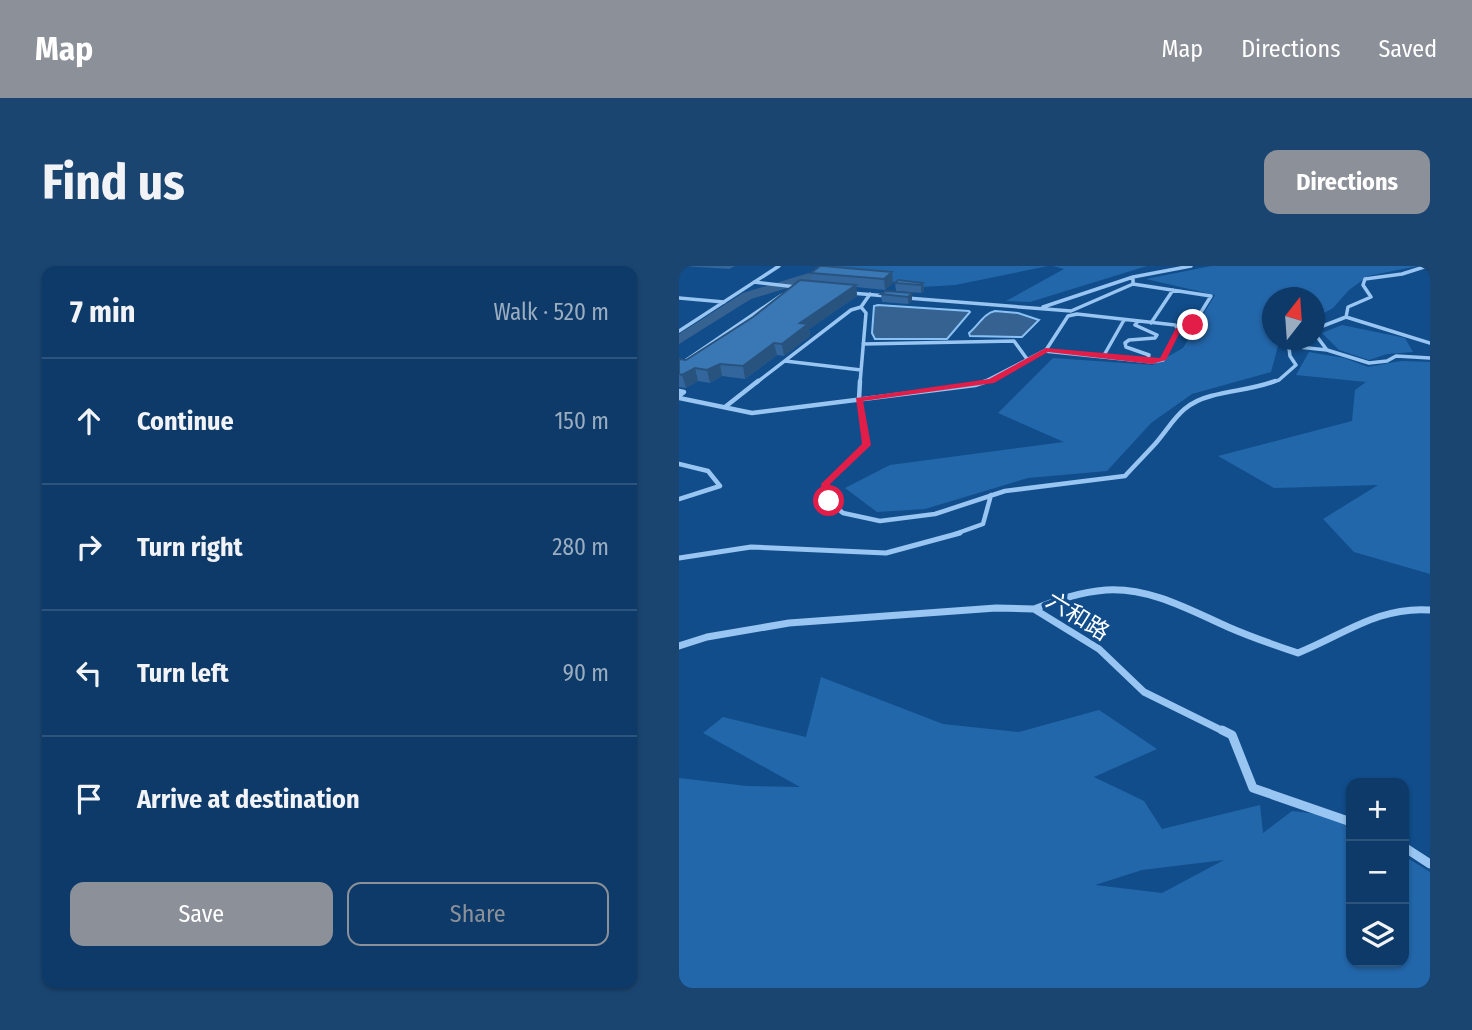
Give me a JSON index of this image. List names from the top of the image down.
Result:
{
  "streets": {
    "street": ["六和路"]
  },
  "north": "top",
  "page": {
    "header": "Map",
    "nav": ["Map", "Directions", "Saved"],
    "buttons": [
      "Directions",
      ["Save", "Share"]
    ],
    "title": "Find us",
    "heading": ["7 min", "Walk · 520 m"],
    "list": [
      ["Continue", "150 m"],
      ["Turn right", "280 m"],
      ["Turn left", "90 m"],
      "Arrive at destination"
    ],
    "map_buttons": ["+", "−"]
  }
}
